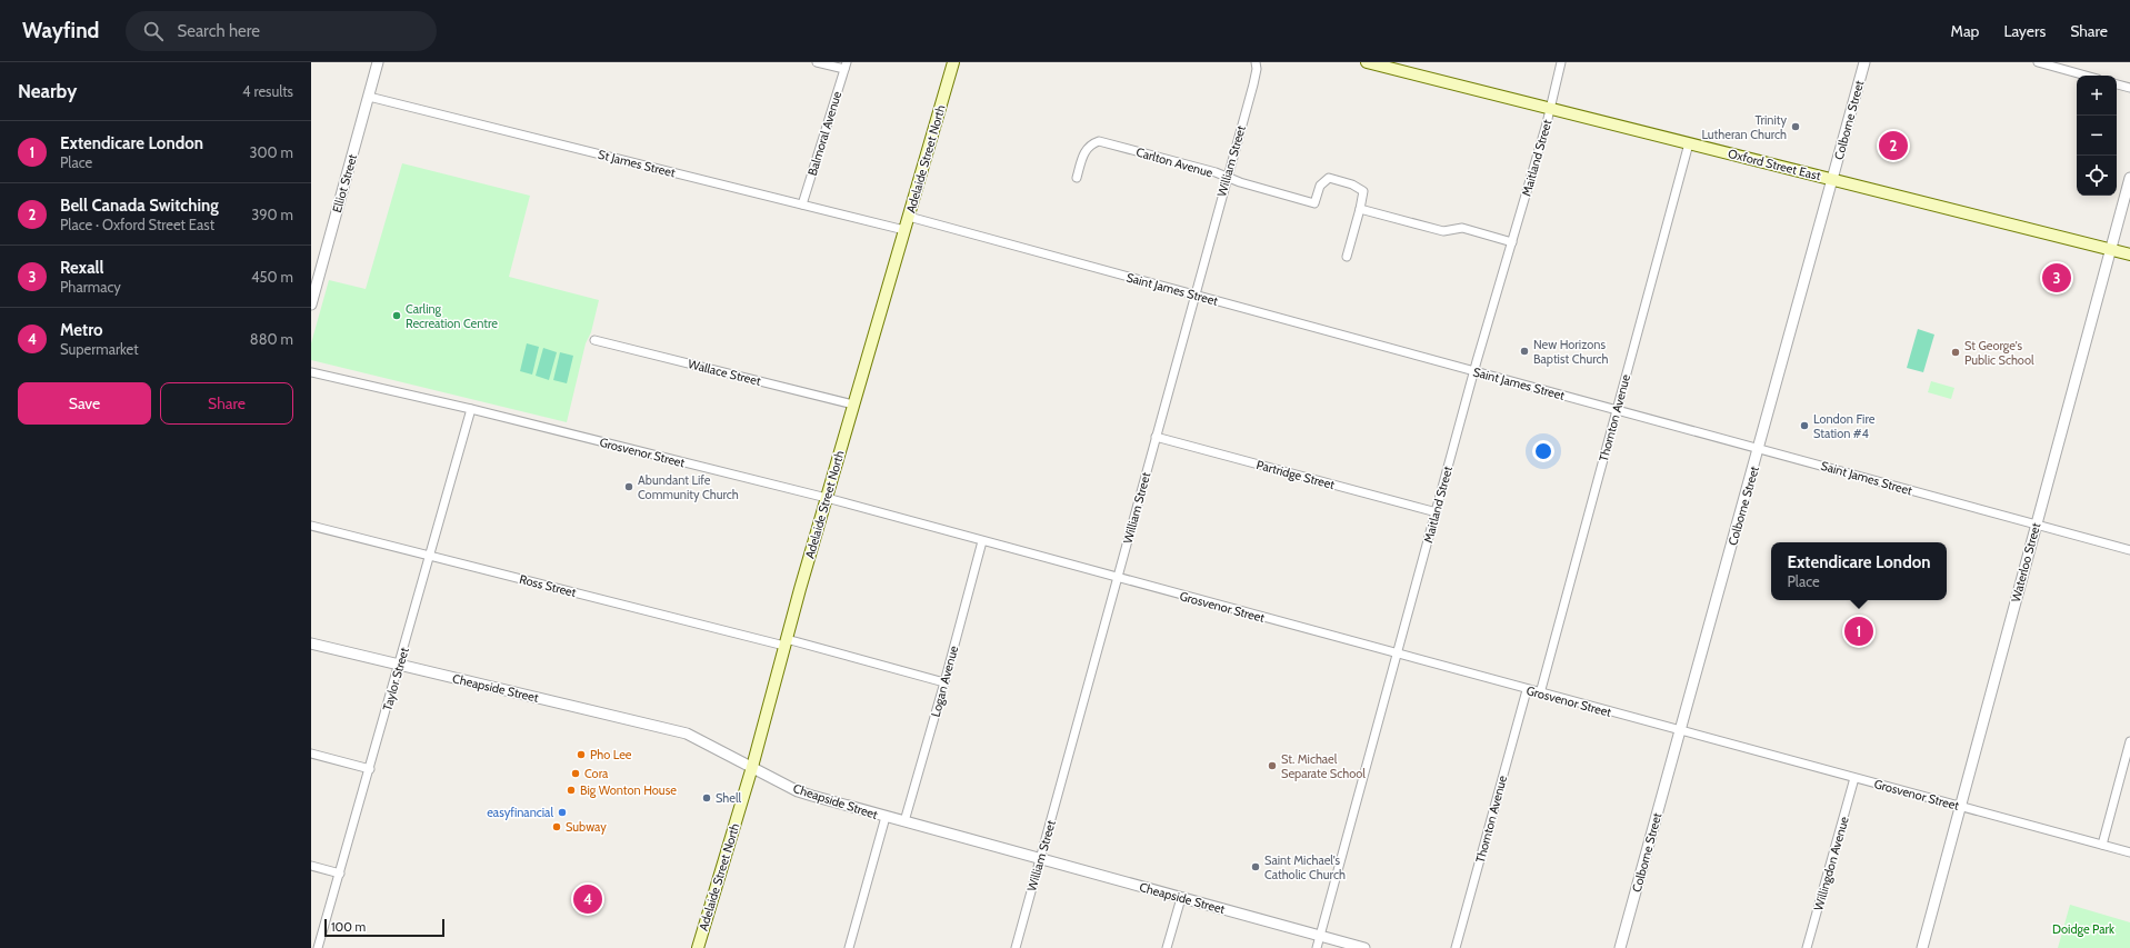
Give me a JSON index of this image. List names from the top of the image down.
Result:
{
  "streets": {
    "main road": ["Adelaide Street North", "Oxford Street East"],
    "street": [
      "Colborne Street",
      "Balmoral Avenue",
      "Maitland Street",
      "William Street",
      "Carlton Avenue",
      "St James Street",
      "Elliot Street",
      "Saint James Street",
      "Wallace Street",
      "Thornton Avenue",
      "Grosvenor Street",
      "Partridge Street",
      "Waterloo Street",
      "Ross Street",
      "Taylor Street",
      "Logan Avenue",
      "Cheapside Street",
      "Willingdon Avenue"
    ]
  },
  "crossings": [
    ["Colborne Street", "Oxford Street East"],
    ["Colborne Street", "Saint James Street"],
    ["Colborne Street", "Grosvenor Street"],
    ["Balmoral Avenue", "St James Street"],
    ["Maitland Street", "Oxford Street East"],
    ["Maitland Street", "Saint James Street"],
    ["Maitland Street", "Grosvenor Street"],
    ["Maitland Street", "Partridge Street"],
    ["Maitland Street", "Cheapside Street"],
    ["Adelaide Street North", "St James Street"],
    ["Adelaide Street North", "Saint James Street"],
    ["Adelaide Street North", "Wallace Street"],
    ["Adelaide Street North", "Grosvenor Street"],
    ["Adelaide Street North", "Ross Street"],
    ["Adelaide Street North", "Cheapside Street"],
    ["William Street", "Carlton Avenue"],
    ["William Street", "Saint James Street"],
    ["William Street", "Grosvenor Street"],
    ["William Street", "Partridge Street"],
    ["William Street", "Cheapside Street"],
    ["St James Street", "Elliot Street"],
    ["Oxford Street East", "Thornton Avenue"],
    ["Oxford Street East", "Waterloo Street"],
    ["Saint James Street", "Thornton Avenue"],
    ["Saint James Street", "Waterloo Street"],
    ["Thornton Avenue", "Grosvenor Street"],
    ["Grosvenor Street", "Waterloo Street"],
    ["Grosvenor Street", "Taylor Street"],
    ["Grosvenor Street", "Logan Avenue"],
    ["Grosvenor Street", "Willingdon Avenue"],
    ["Ross Street", "Taylor Street"],
    ["Ross Street", "Logan Avenue"],
    ["Taylor Street", "Cheapside Street"],
    ["Logan Avenue", "Cheapside Street"]
  ],
  "parks": ["Doidge Park"],
  "places": [
    "Trinity Lutheran Church",
    "Carling Recreation Centre",
    "New Horizons Baptist Church",
    "St George's Public School",
    "London Fire Station #4",
    "Abundant Life Community Church",
    "Pho Lee",
    "St. Michael Separate School",
    "Cora",
    "Big Wonton House",
    "Shell",
    "easyfinancial",
    "Subway",
    "Saint Michael's Catholic Church"
  ],
  "scale_bar": "100 m",
  "page": {
    "header": "Wayfind",
    "search": "Search here",
    "nav": ["Map", "Layers", "Share"],
    "heading": ["Nearby", "4 results"],
    "map_buttons": ["+", "−"],
    "list": [
      {
        "mark": "1",
        "name": "Extendicare London",
        "note": "Place",
        "value": "300 m"
      },
      {
        "mark": "2",
        "name": "Bell Canada Switching",
        "note": "Place · Oxford Street East",
        "value": "390 m"
      },
      {
        "mark": "3",
        "name": "Rexall",
        "note": "Pharmacy",
        "value": "450 m"
      },
      {
        "mark": "4",
        "name": "Metro",
        "note": "Supermarket",
        "value": "880 m"
      }
    ],
    "pins": [
      "2",
      "3",
      "1",
      "4"
    ],
    "buttons": ["Save", "Share"],
    "popup": ["Extendicare London", "Place"],
    "scale": "100 m"
  }
}
